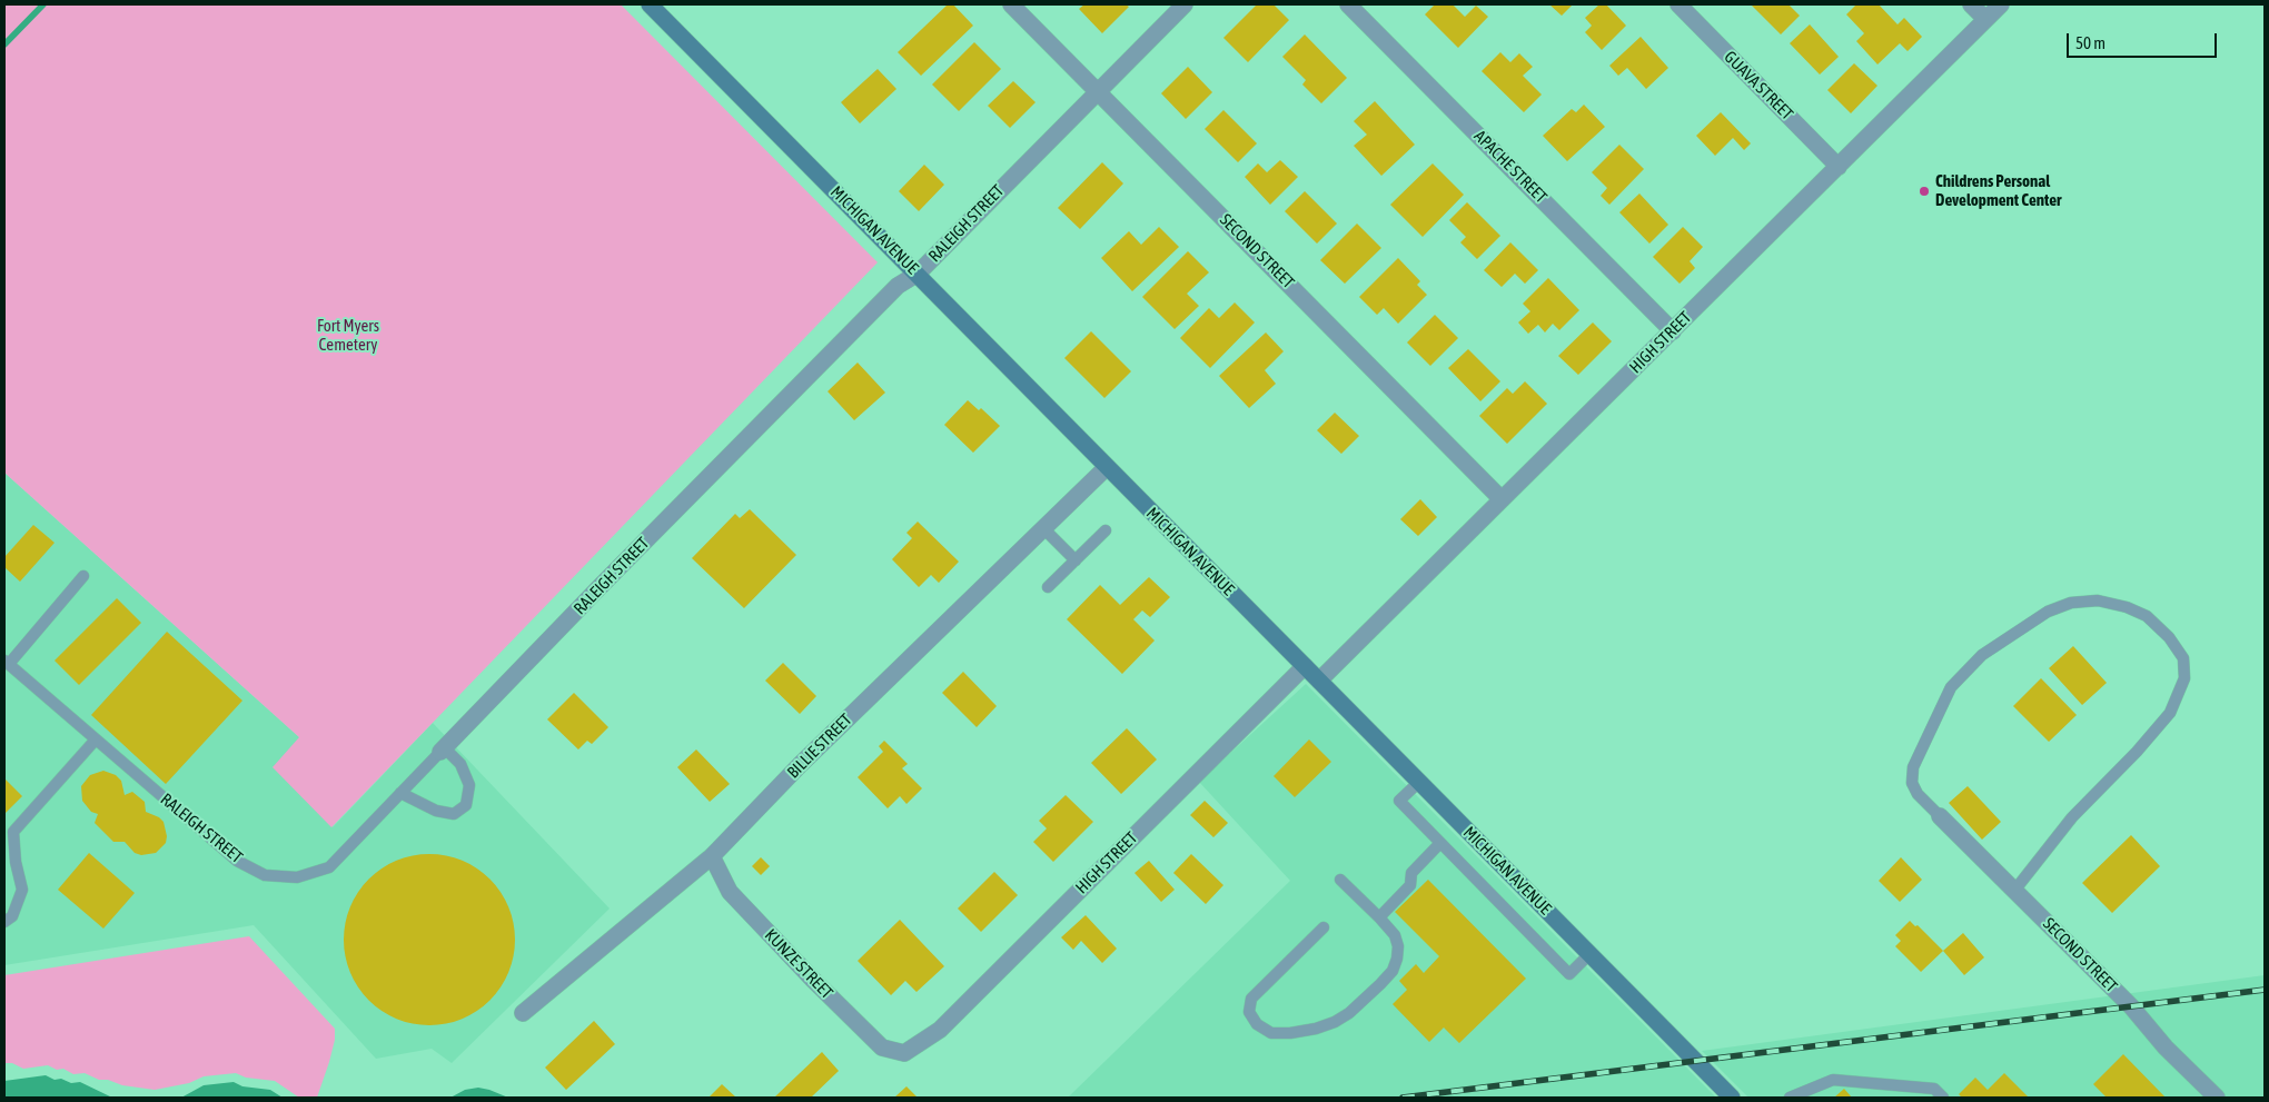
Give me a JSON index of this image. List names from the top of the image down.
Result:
{
  "streets": {
    "street": [
      "GUAVA STREET",
      "APACHE STREET",
      "RALEIGH STREET",
      "MICHIGAN AVENUE",
      "SECOND STREET",
      "HIGH STREET",
      "BILLIE STREET",
      "KUNZE STREET"
    ]
  },
  "crossings": [
    ["GUAVA STREET", "HIGH STREET"],
    ["APACHE STREET", "HIGH STREET"],
    ["RALEIGH STREET", "MICHIGAN AVENUE"],
    ["RALEIGH STREET", "SECOND STREET"],
    ["MICHIGAN AVENUE", "HIGH STREET"],
    ["MICHIGAN AVENUE", "BILLIE STREET"],
    ["SECOND STREET", "HIGH STREET"],
    ["HIGH STREET", "KUNZE STREET"],
    ["BILLIE STREET", "KUNZE STREET"]
  ],
  "parks": ["Fort Myers Cemetery"],
  "places": ["Childrens Personal Development Center"],
  "scale_bar": "50 m"
}
